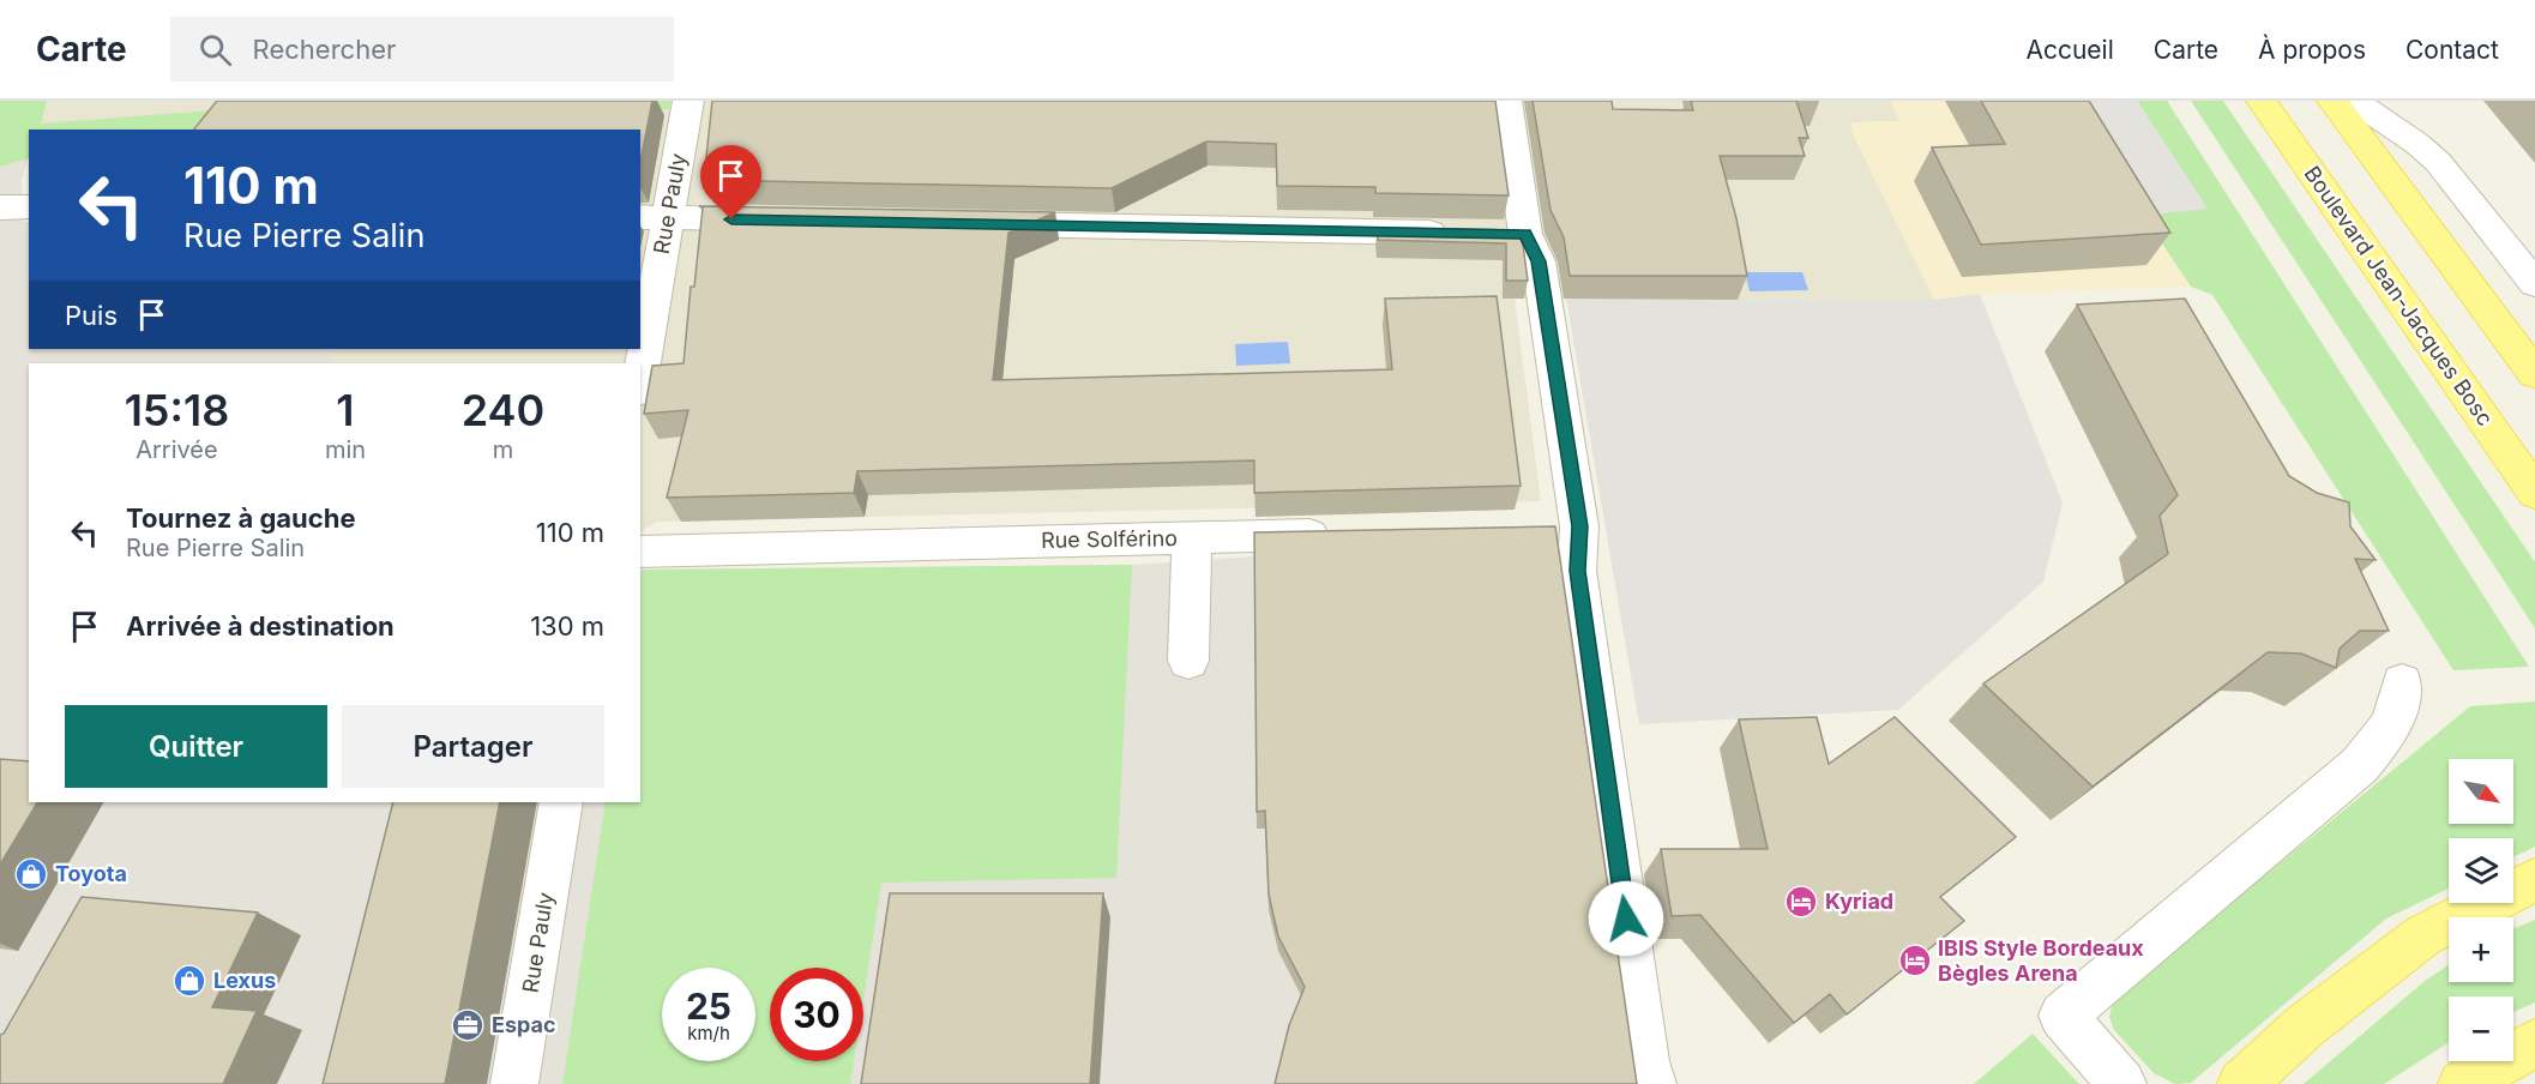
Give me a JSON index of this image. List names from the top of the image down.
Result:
{
  "streets": {
    "main road": ["Boulevard Jean-Jacques Bosc"],
    "street": ["Rue Pauly", "Rue Solférino"]
  },
  "places": {
    "shop": ["Toyota", "Lexus"],
    "hotel": ["Kyriad", "IBIS Style Bordeaux Bègles Arena"],
    "office": ["Espac"]
  },
  "north": "bottom right",
  "page": {
    "header": "Carte",
    "search": "Rechercher",
    "nav": [
      "Accueil",
      "Carte",
      "À propos",
      "Contact"
    ],
    "turn": ["110 m", "Rue Pierre Salin"],
    "then": "Puis",
    "eta": [
      "15:18",
      "Arrivée",
      "1",
      "min",
      "240",
      "m"
    ],
    "list": [
      {
        "name": "Tournez à gauche",
        "note": "Rue Pierre Salin",
        "value": "110 m"
      },
      {
        "name": "Arrivée à destination",
        "value": "130 m"
      }
    ],
    "buttons": ["Quitter", "Partager"],
    "map_buttons": ["+", "−"],
    "speed": "25 km/h",
    "limit": "30"
  }
}
